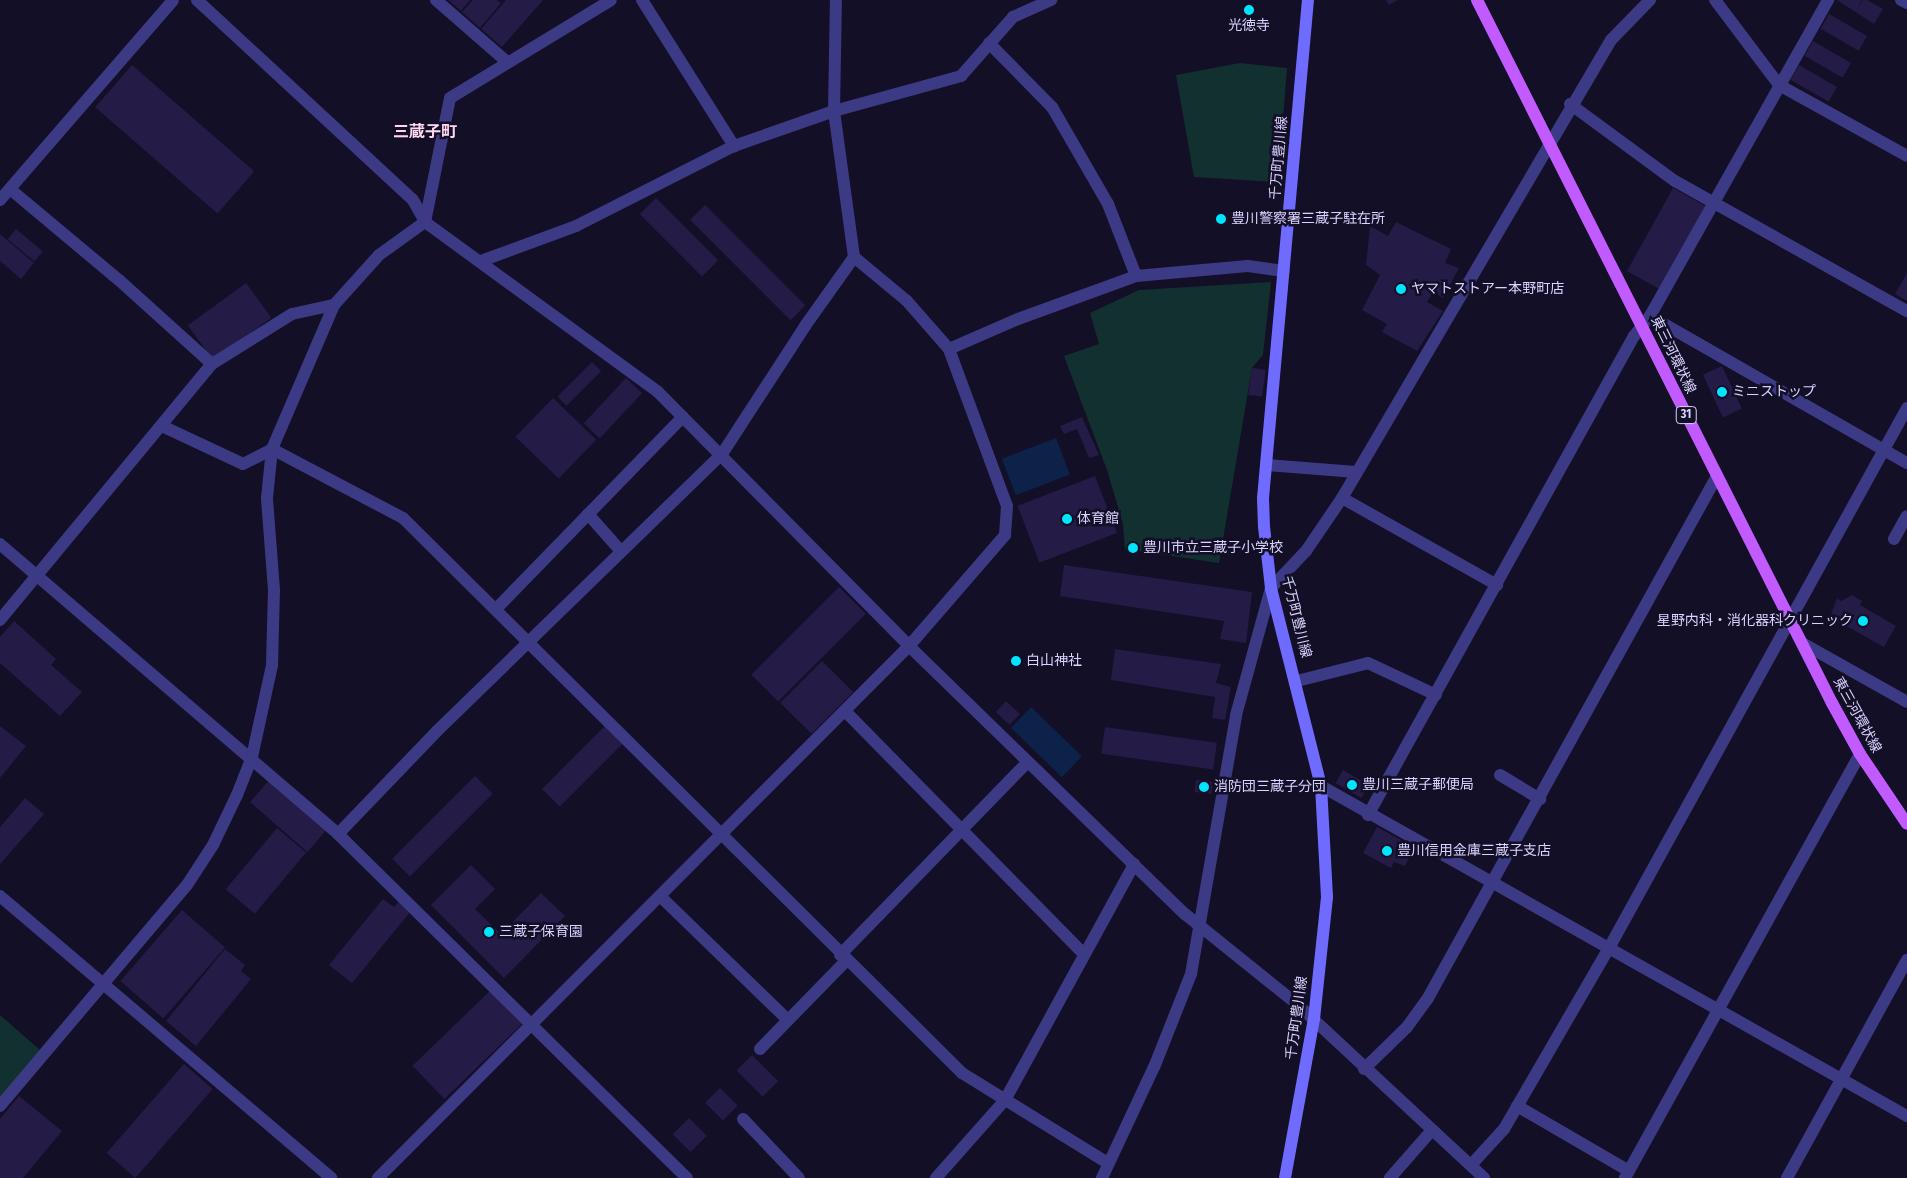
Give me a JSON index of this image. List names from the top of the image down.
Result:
{
  "streets": {
    "main road": ["千万町豊川線", "東三河環状線", "31"]
  },
  "districts": ["三蔵子町"],
  "places": [
    "光徳寺",
    "豊川警察署三蔵子駐在所",
    "ヤマトストアー本野町店",
    "ミニストップ",
    "体育館",
    "豊川市立三蔵子小学校",
    "星野内科・消化器科クリニック",
    "白山神社",
    "豊川三蔵子郵便局",
    "消防団三蔵子分団",
    "豊川信用金庫三蔵子支店",
    "三蔵子保育園"
  ]
}
